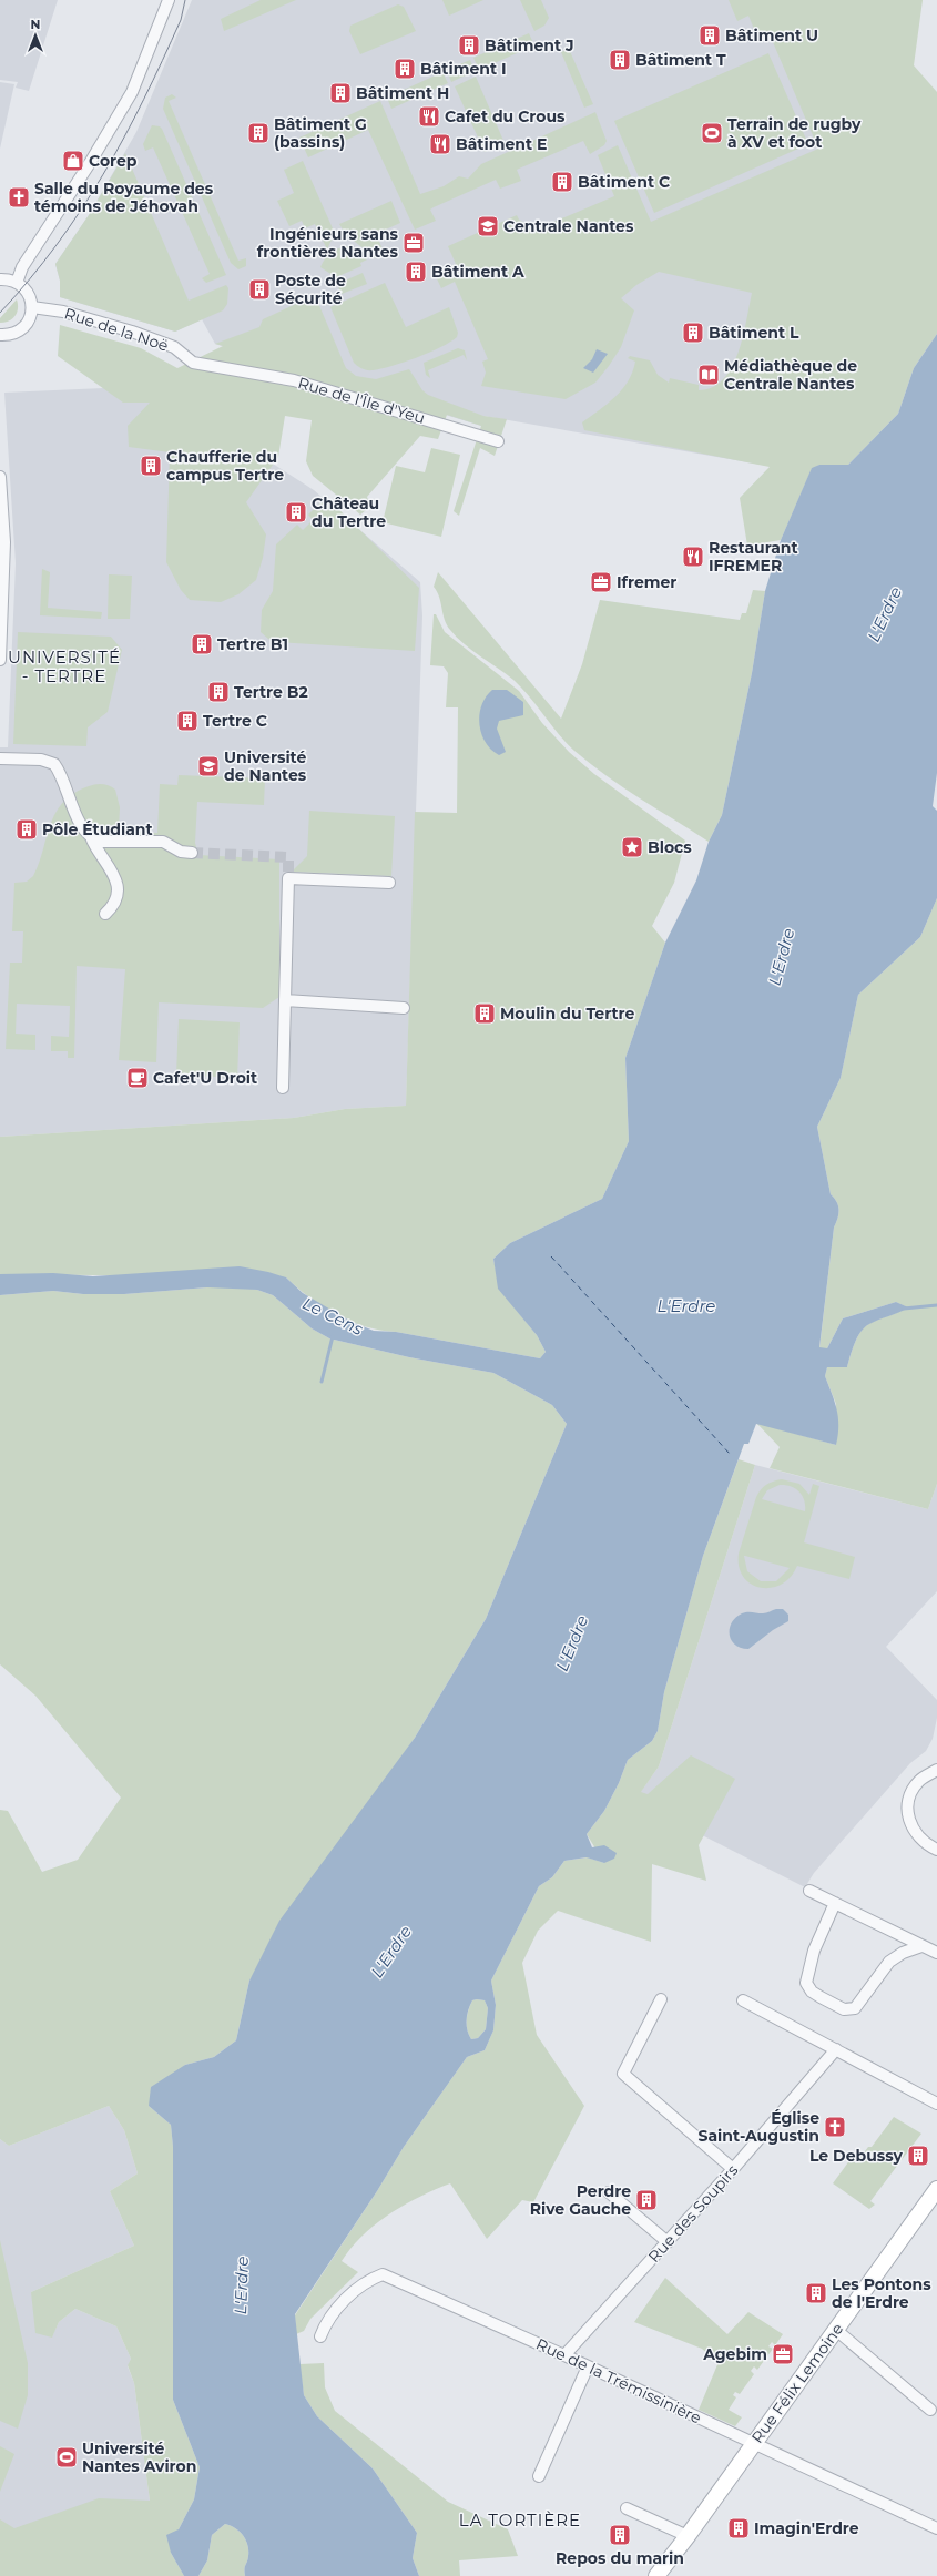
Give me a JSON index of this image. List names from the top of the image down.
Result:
{
  "streets": {
    "street": [
      "Rue de la Noë",
      "Rue de l'Île d'Yeu",
      "Rue des Soupirs",
      "Rue de la Trémissinière",
      "Rue Félix Lemoine"
    ]
  },
  "crossings": [
    ["Rue de la Noë", "Rue de l'Île d'Yeu"],
    ["Rue des Soupirs", "Rue de la Trémissinière"],
    ["Rue de la Trémissinière", "Rue Félix Lemoine"]
  ],
  "districts": ["UNIVERSITÉ - TERTRE", "LA TORTIÈRE"],
  "water": ["L'Erdre", "Le Cens"],
  "places": {
    "building": [
      "Bâtiment U",
      "Bâtiment J",
      "Bâtiment T",
      "Bâtiment I",
      "Bâtiment H",
      "Bâtiment G (bassins)",
      "Bâtiment C",
      "Bâtiment A",
      "Poste de Sécurité",
      "Bâtiment L",
      "Chaufferie du campus Tertre",
      "Château du Tertre",
      "Tertre B1",
      "Tertre B2",
      "Tertre C",
      "Pôle Étudiant",
      "Moulin du Tertre",
      "Le Debussy",
      "Perdre Rive Gauche",
      "Les Pontons de l'Erdre",
      "Imagin'Erdre",
      "Repos du marin"
    ],
    "restaurant": ["Cafet du Crous", "Bâtiment E", "Restaurant IFREMER"],
    "sports": ["Terrain de rugby à XV et foot", "Université Nantes Aviron"],
    "shop": ["Corep"],
    "church": ["Salle du Royaume des témoins de Jéhovah", "Église Saint-Augustin"],
    "school or university": ["Centrale Nantes", "Université de Nantes"],
    "office": ["Ingénieurs sans frontières Nantes", "Ifremer", "Agebim"],
    "library": ["Médiathèque de Centrale Nantes"],
    "place": ["Blocs"],
    "cafe": ["Cafet'U Droit"]
  },
  "north": "top"
}
